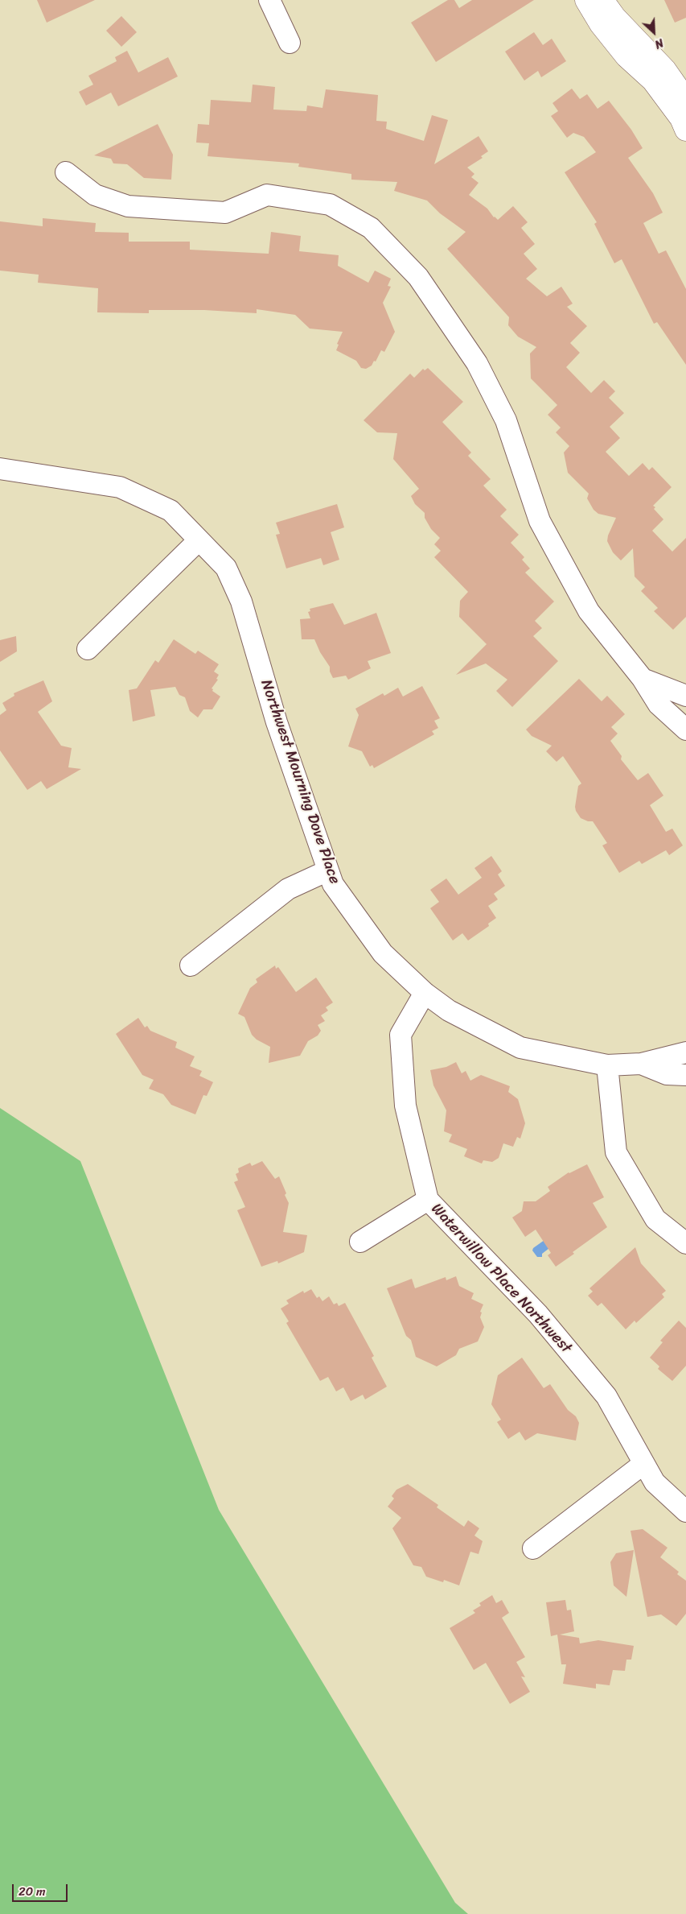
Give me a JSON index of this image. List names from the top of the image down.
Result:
{
  "streets": {
    "street": ["Northwest Mourning Dove Place", "Waterwillow Place Northwest"]
  },
  "crossings": [
    ["Northwest Mourning Dove Place", "Waterwillow Place Northwest"]
  ],
  "scale_bar": "20 m",
  "north": "bottom right"
}
